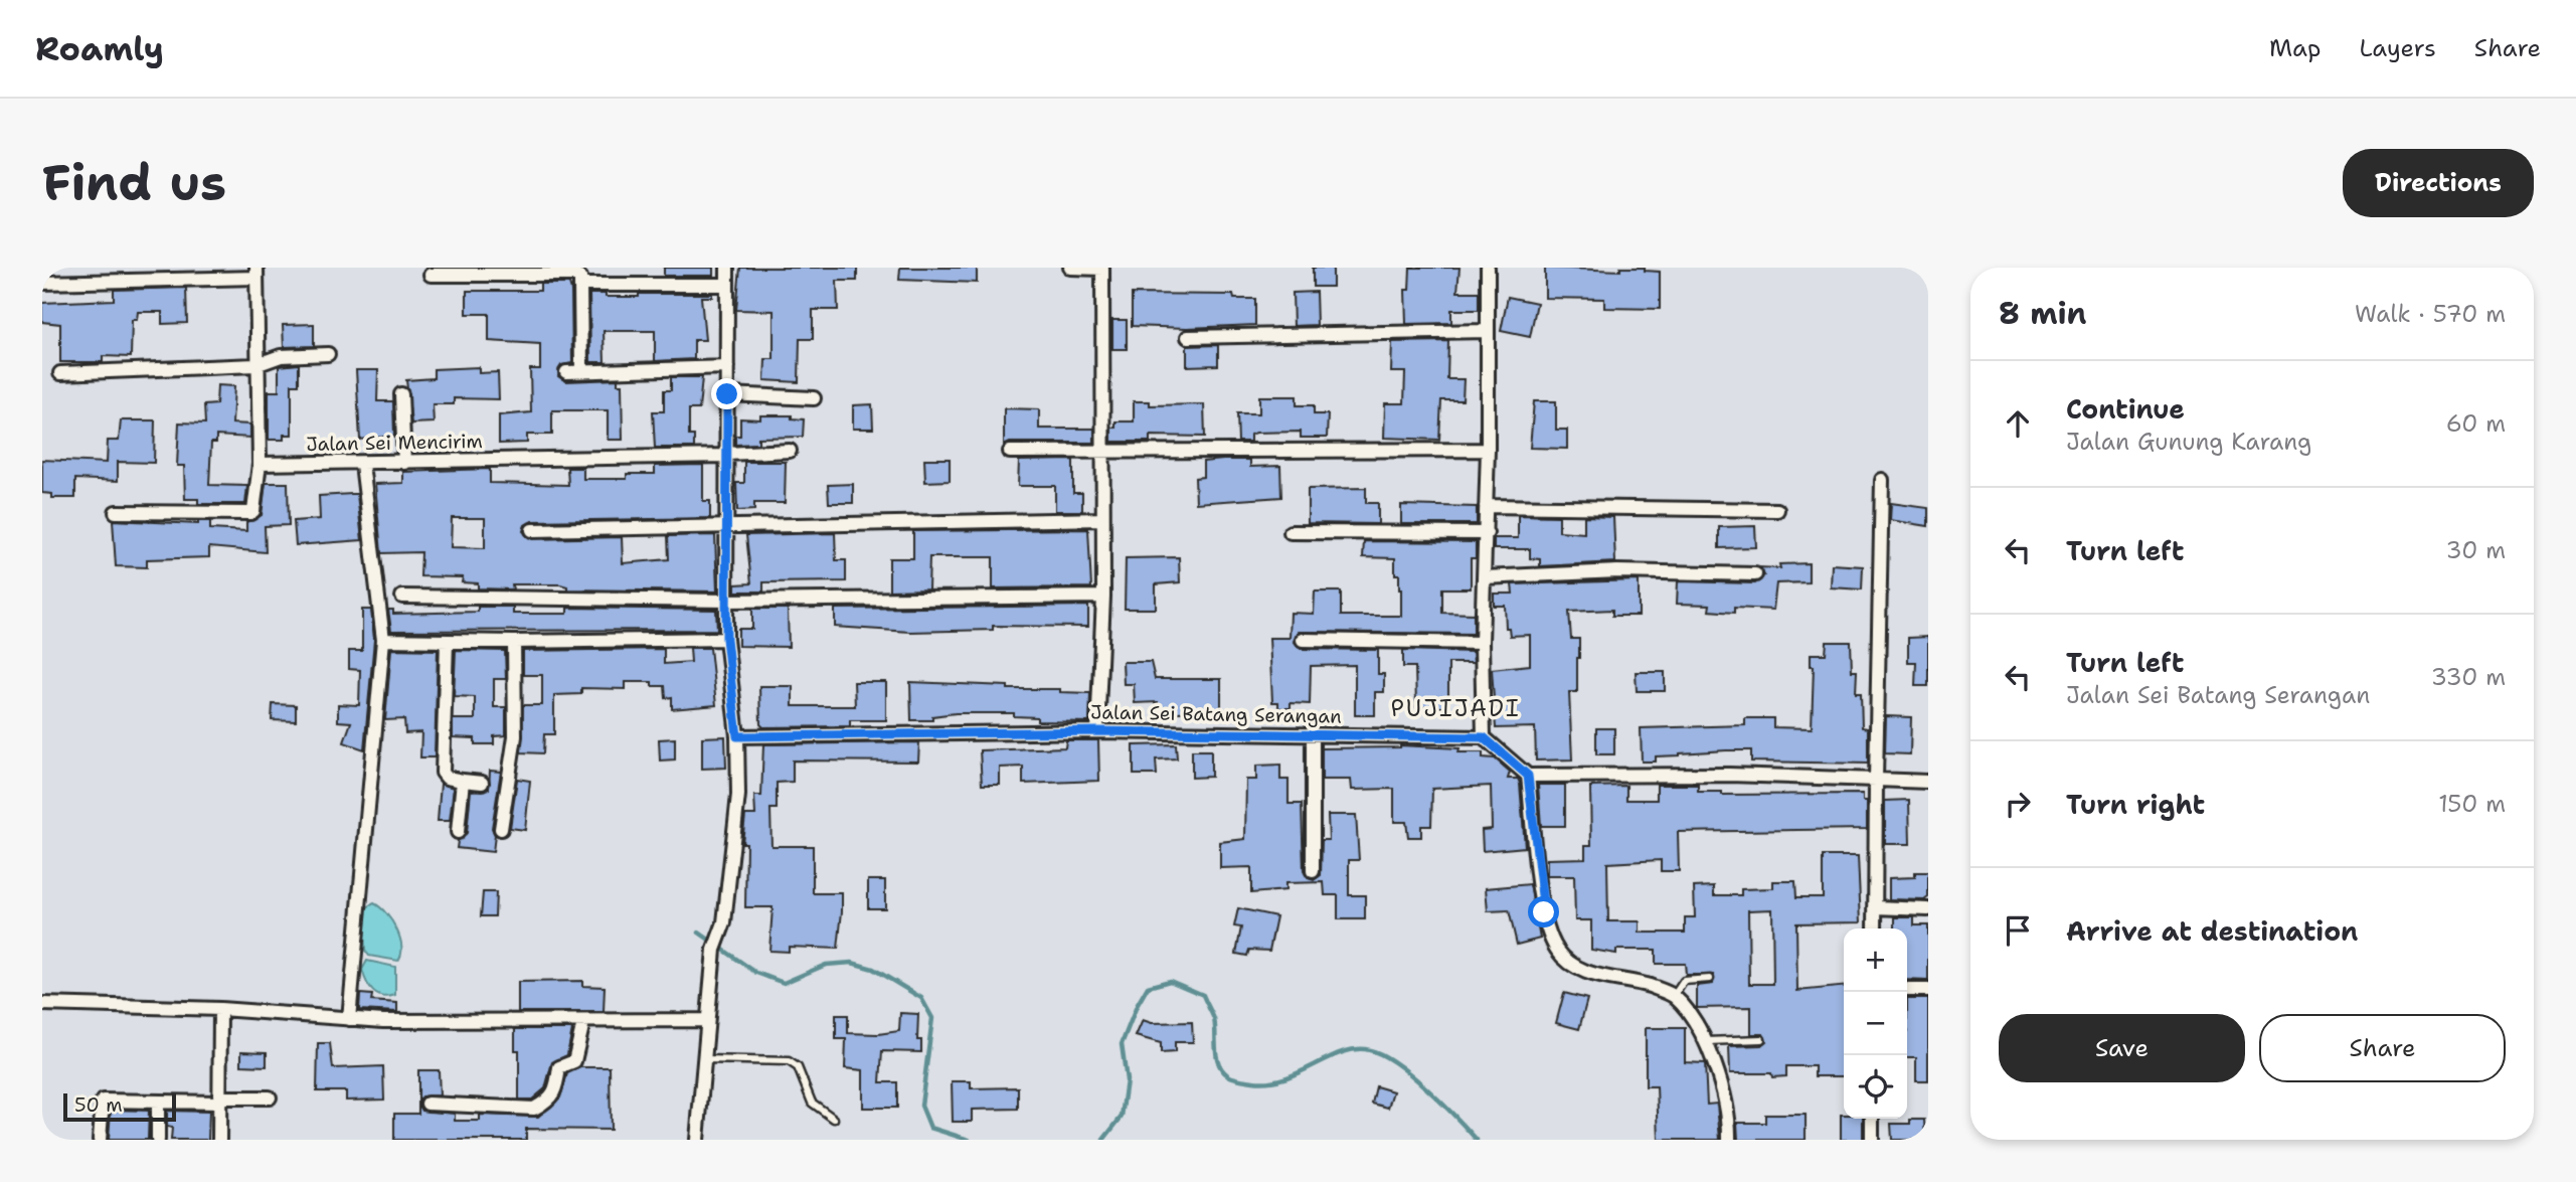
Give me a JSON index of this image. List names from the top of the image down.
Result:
{
  "streets": {
    "street": ["Jalan Sei Mencirim", "Jalan Sei Batang Serangan"]
  },
  "districts": ["PUJIJADI"],
  "scale_bar": "50 m",
  "page": {
    "header": "Roamly",
    "nav": ["Map", "Layers", "Share"],
    "buttons": [
      "Directions",
      ["Save", "Share"]
    ],
    "title": "Find us",
    "heading": ["8 min", "Walk · 570 m"],
    "list": [
      ["Continue", "Jalan Gunung Karang", "60 m"],
      ["Turn left", "30 m"],
      ["Turn left", "Jalan Sei Batang Serangan", "330 m"],
      ["Turn right", "150 m"],
      "Arrive at destination"
    ],
    "map_buttons": ["+", "−"],
    "scale": "50 m"
  }
}
